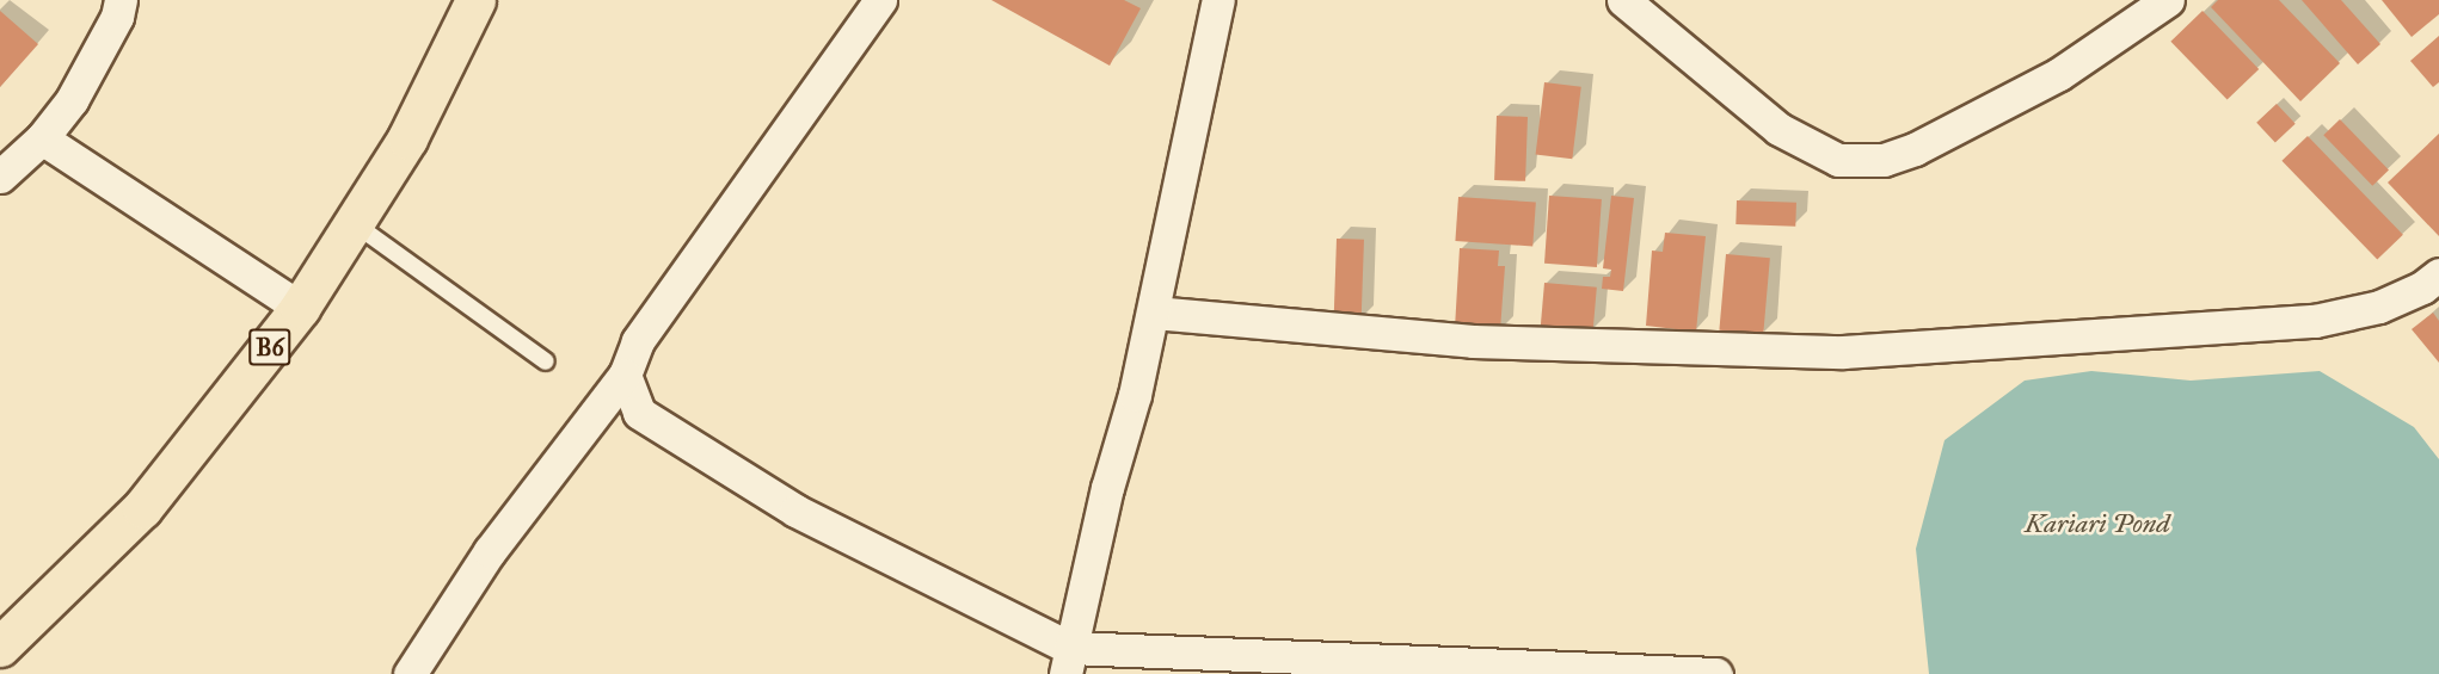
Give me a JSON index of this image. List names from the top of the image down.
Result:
{
  "streets": {
    "main road": ["B6"]
  },
  "water": ["Kariari Pond"]
}
